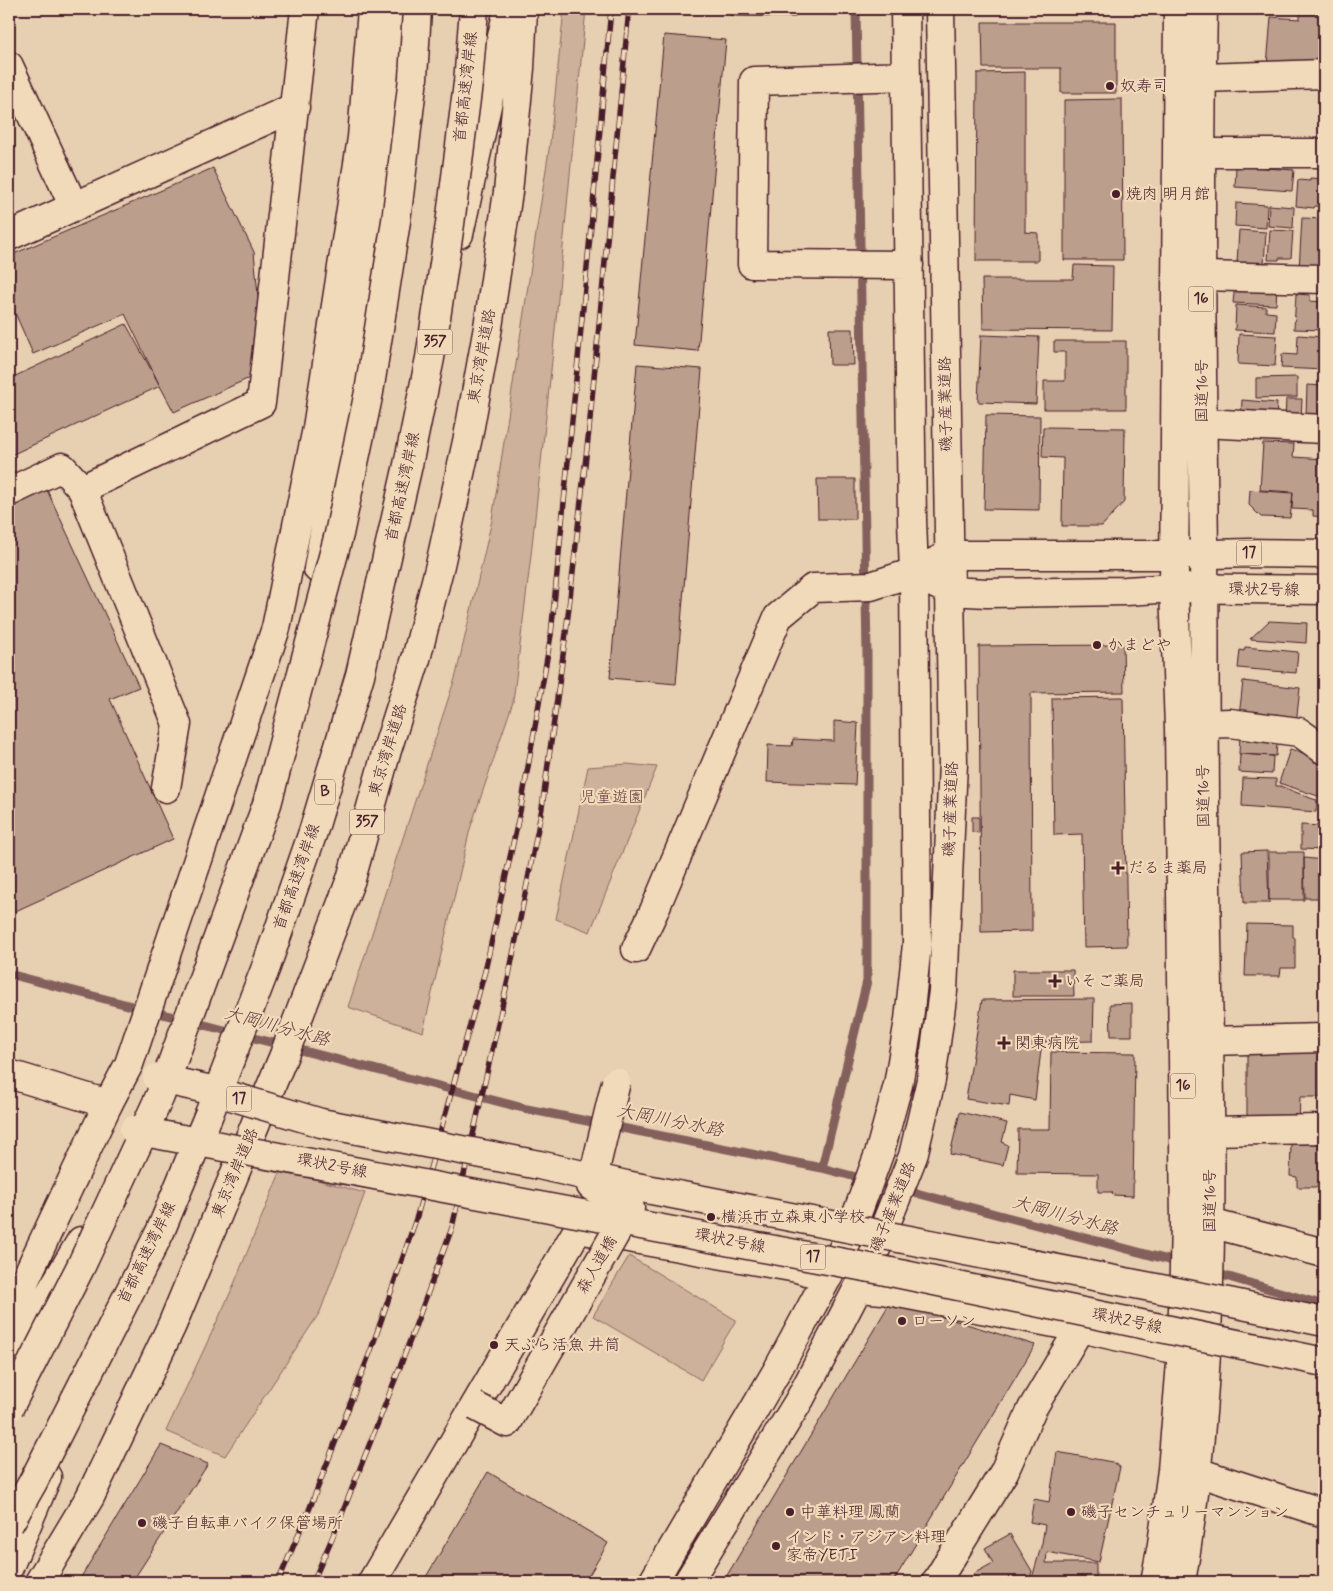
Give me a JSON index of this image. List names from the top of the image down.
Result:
{
  "streets": {
    "main road": [
      "首都高速湾岸線",
      "16",
      "357",
      "東京湾岸道路",
      "国道16号",
      "磯子産業道路",
      "17",
      "環状2号線",
      "B",
      "森人道橋"
    ]
  },
  "crossings": [
    ["16", "国道16号"],
    ["16", "17"],
    ["357", "17"],
    ["357", "環状2号線"],
    ["国道16号", "17"],
    ["国道16号", "環状2号線"],
    ["17", "環状2号線"]
  ],
  "water": ["大岡川分水路"],
  "parks": ["児童遊園"],
  "places": {
    "other": [
      "奴寿司",
      "焼肉 明月館",
      "かまどや",
      "横浜市立森東小学校",
      "ローソン",
      "天ぷら活魚 井筒",
      "中華料理 鳳蘭",
      "磯子センチュリーマンション",
      "磯子自転車バイク保管場所",
      "インド・アジアン料理 家帝YETI"
    ],
    "health": ["だるま薬局", "いそご薬局", "関東病院"]
  }
}
